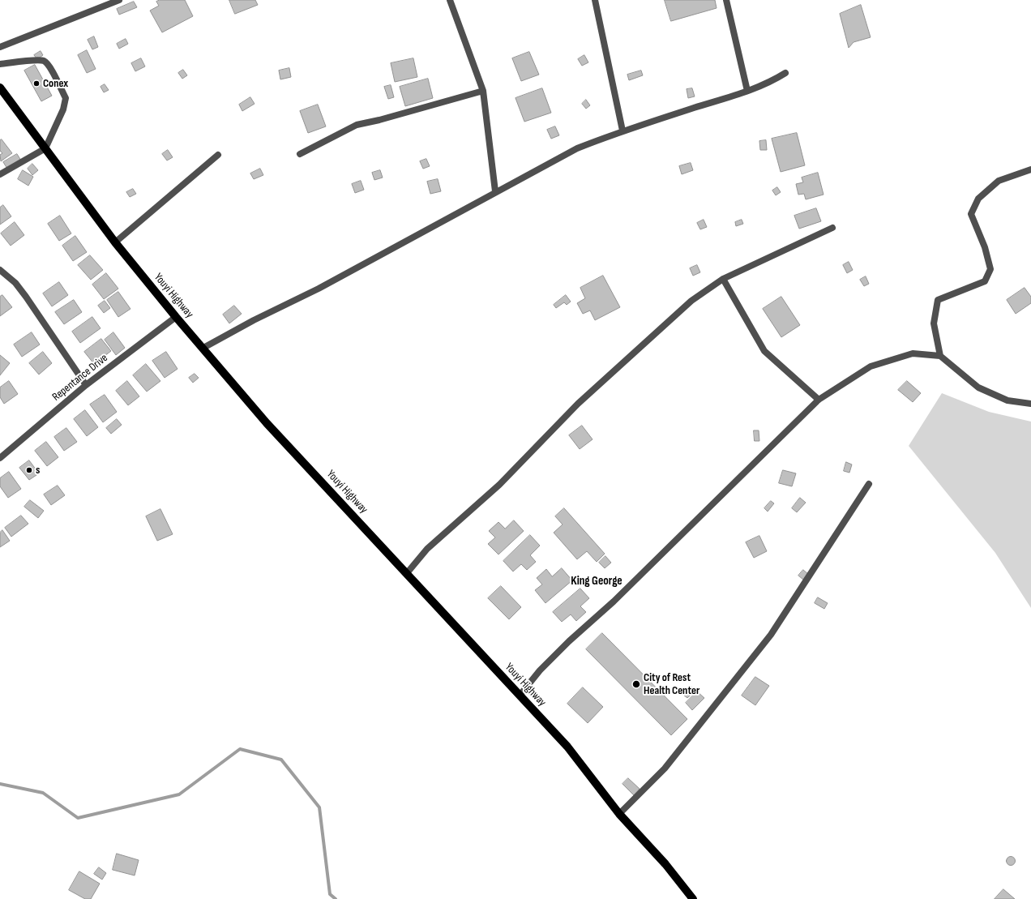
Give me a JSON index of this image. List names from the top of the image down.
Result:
{
  "streets": {
    "main road": ["Youyi Highway"],
    "street": ["Repentance Drive"]
  },
  "crossings": [
    ["Youyi Highway", "Repentance Drive"]
  ],
  "districts": ["King George"],
  "places": ["Conex", "s", "City of Rest Health Center"]
}
